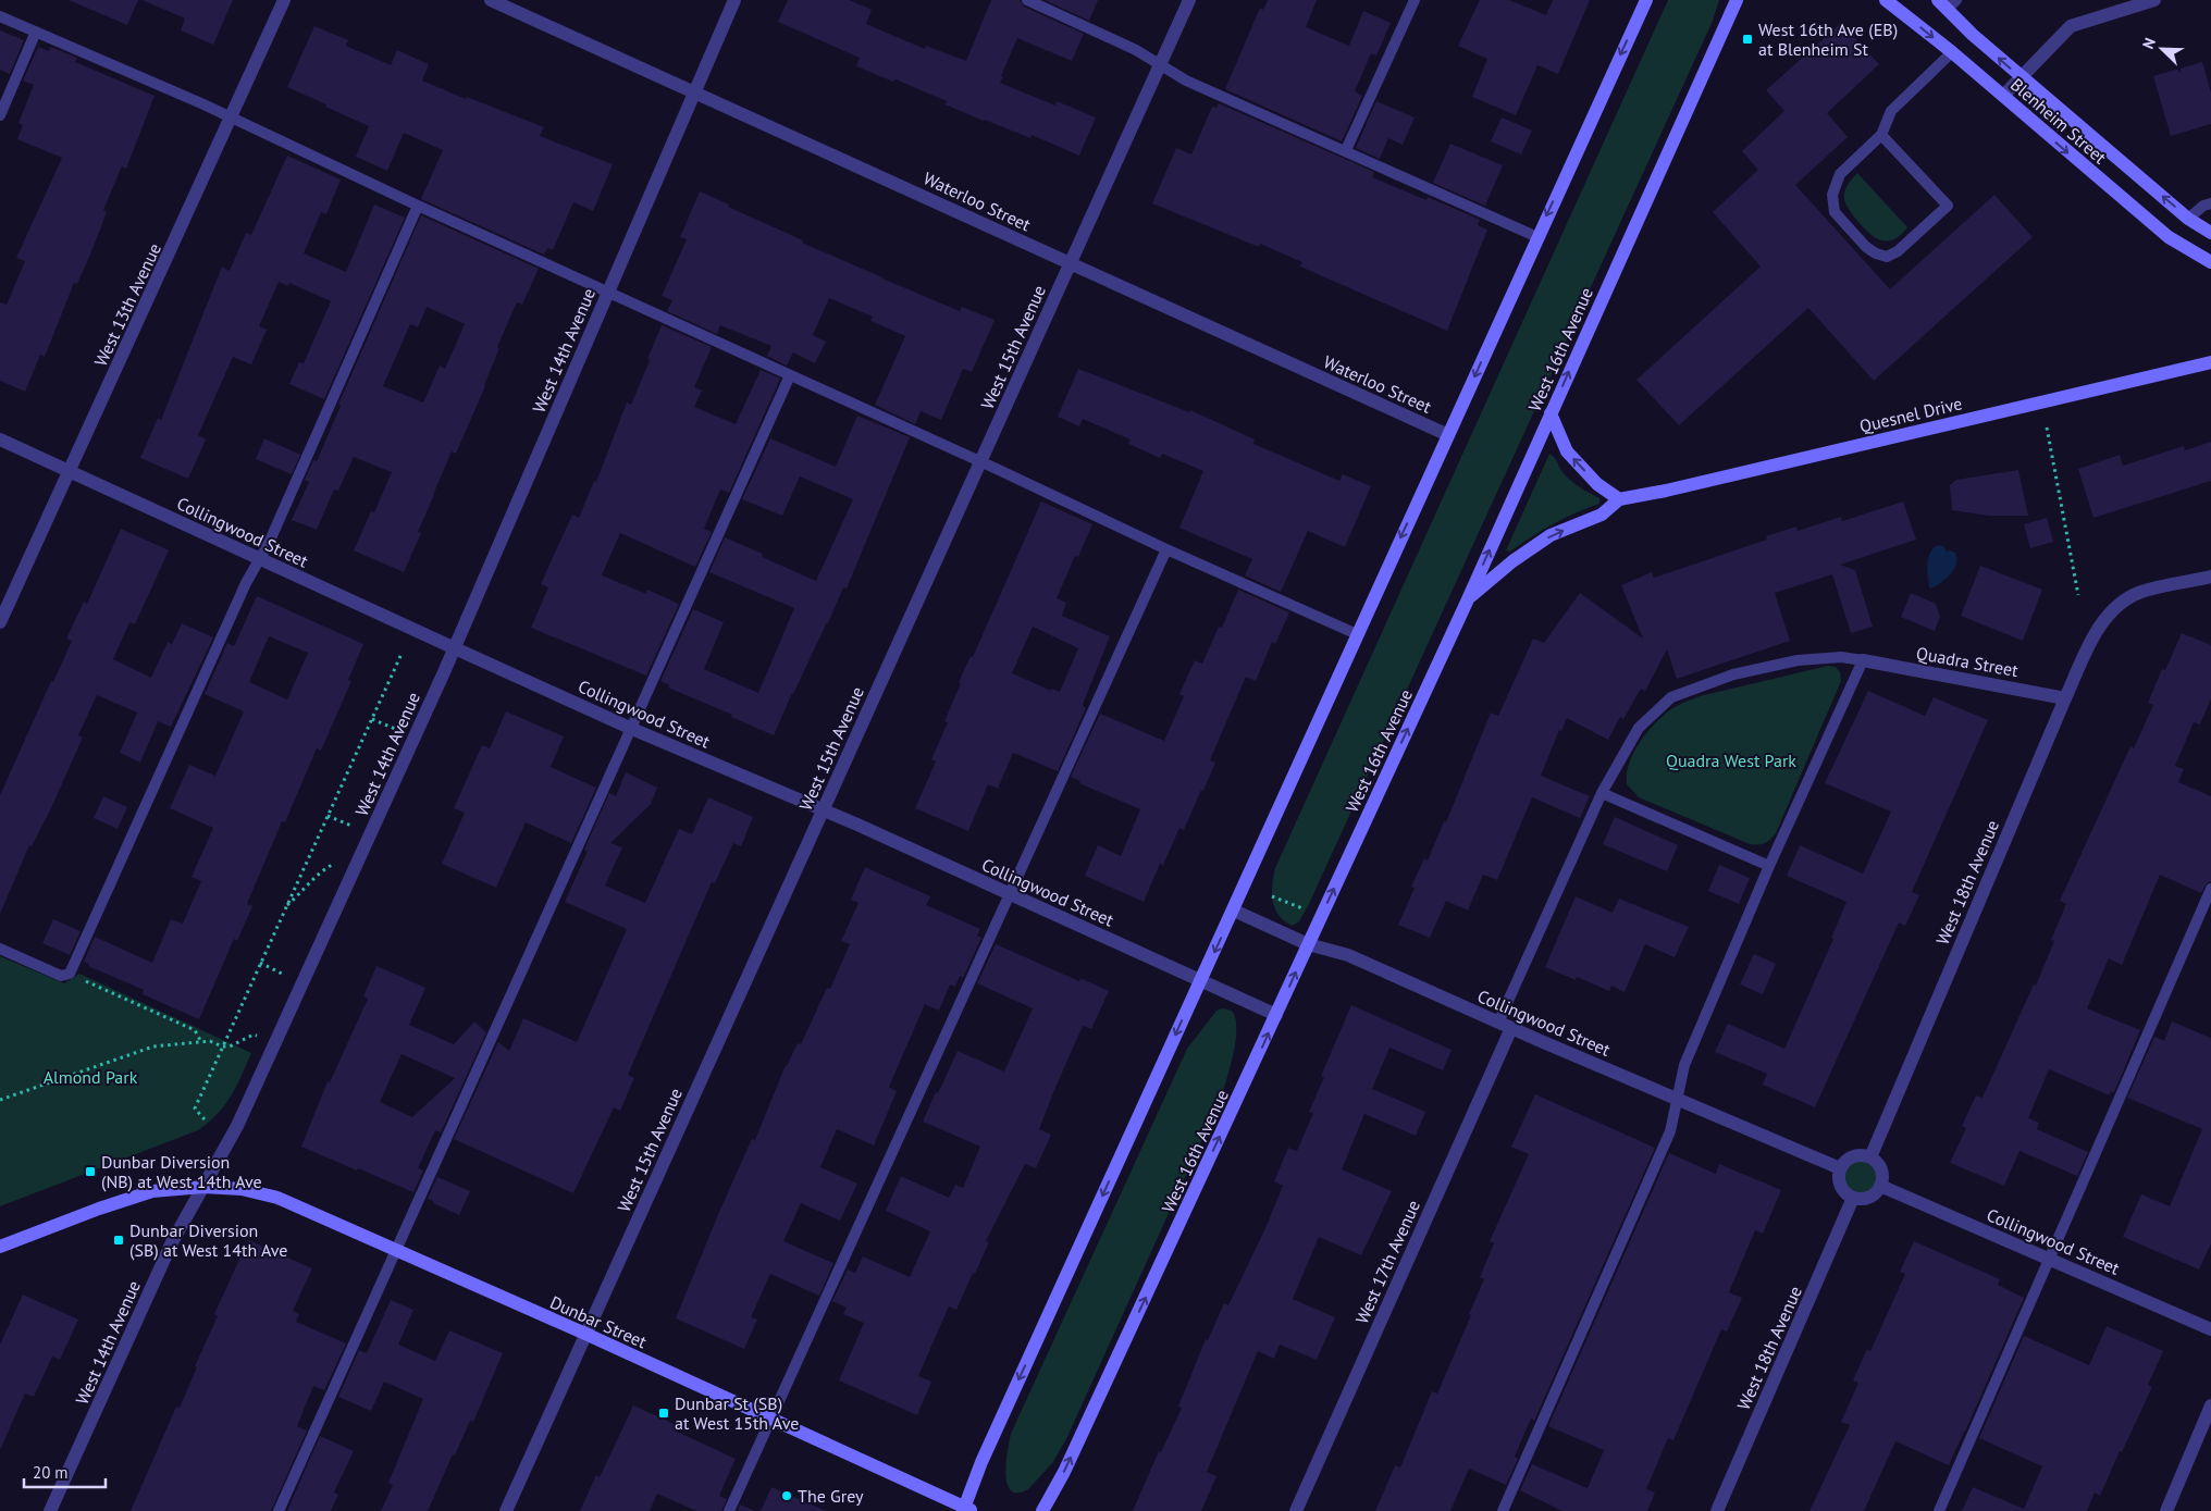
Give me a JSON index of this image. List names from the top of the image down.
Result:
{
  "streets": {
    "main road": [
      "Blenheim Street",
      "West 16th Avenue",
      "Quesnel Drive",
      "Dunbar Street"
    ],
    "street": [
      "Waterloo Street",
      "West 13th Avenue",
      "West 15th Avenue",
      "West 14th Avenue",
      "Collingwood Street",
      "Quadra Street",
      "West 18th Avenue",
      "West 17th Avenue"
    ]
  },
  "crossings": [
    ["Waterloo Street", "West 15th Avenue"],
    ["Waterloo Street", "West 14th Avenue"],
    ["West 13th Avenue", "Collingwood Street"],
    ["West 15th Avenue", "Collingwood Street"],
    ["West 15th Avenue", "Dunbar Street"],
    ["West 16th Avenue", "Quesnel Drive"],
    ["West 16th Avenue", "Collingwood Street"],
    ["West 14th Avenue", "Collingwood Street"],
    ["West 14th Avenue", "Dunbar Street"],
    ["Collingwood Street", "West 18th Avenue"],
    ["Collingwood Street", "West 17th Avenue"],
    ["Quadra Street", "West 18th Avenue"]
  ],
  "parks": ["Quadra West Park", "Almond Park"],
  "places": {
    "transit": [
      "West 16th Ave (EB) at Blenheim St",
      "Dunbar Diversion (NB) at West 14th Ave",
      "Dunbar Diversion (SB) at West 14th Ave",
      "Dunbar St (SB) at West 15th Ave"
    ],
    "other": ["The Grey"]
  },
  "scale_bar": "20 m",
  "north": "top left"
}
